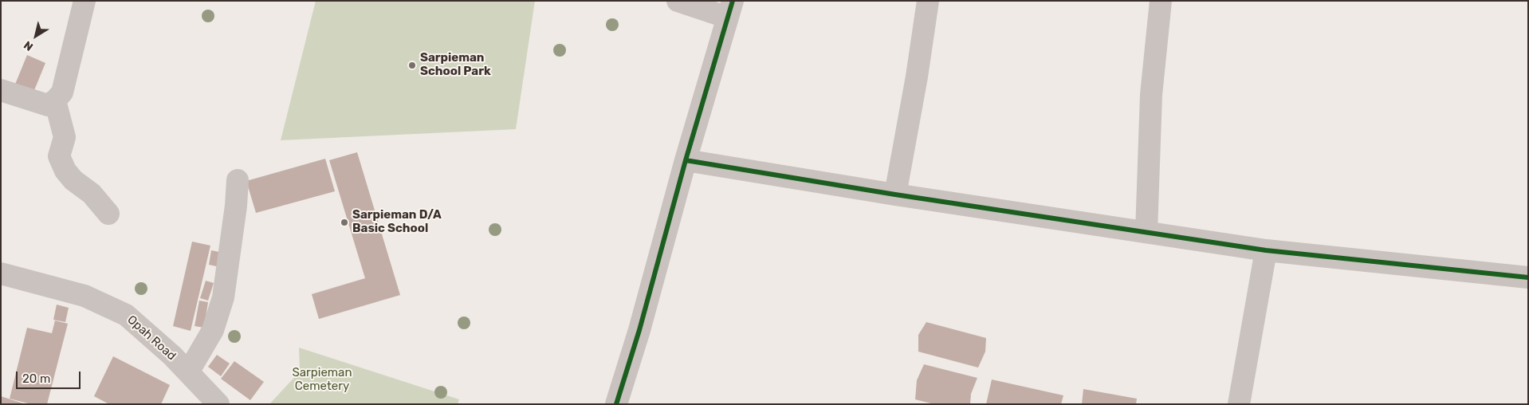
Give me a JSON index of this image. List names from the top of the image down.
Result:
{
  "streets": {
    "street": ["Opah Road"]
  },
  "parks": ["Sarpieman Cemetery"],
  "places": ["Sarpieman School Park", "Sarpieman D/A Basic School"],
  "scale_bar": "20 m",
  "north": "bottom left"
}
